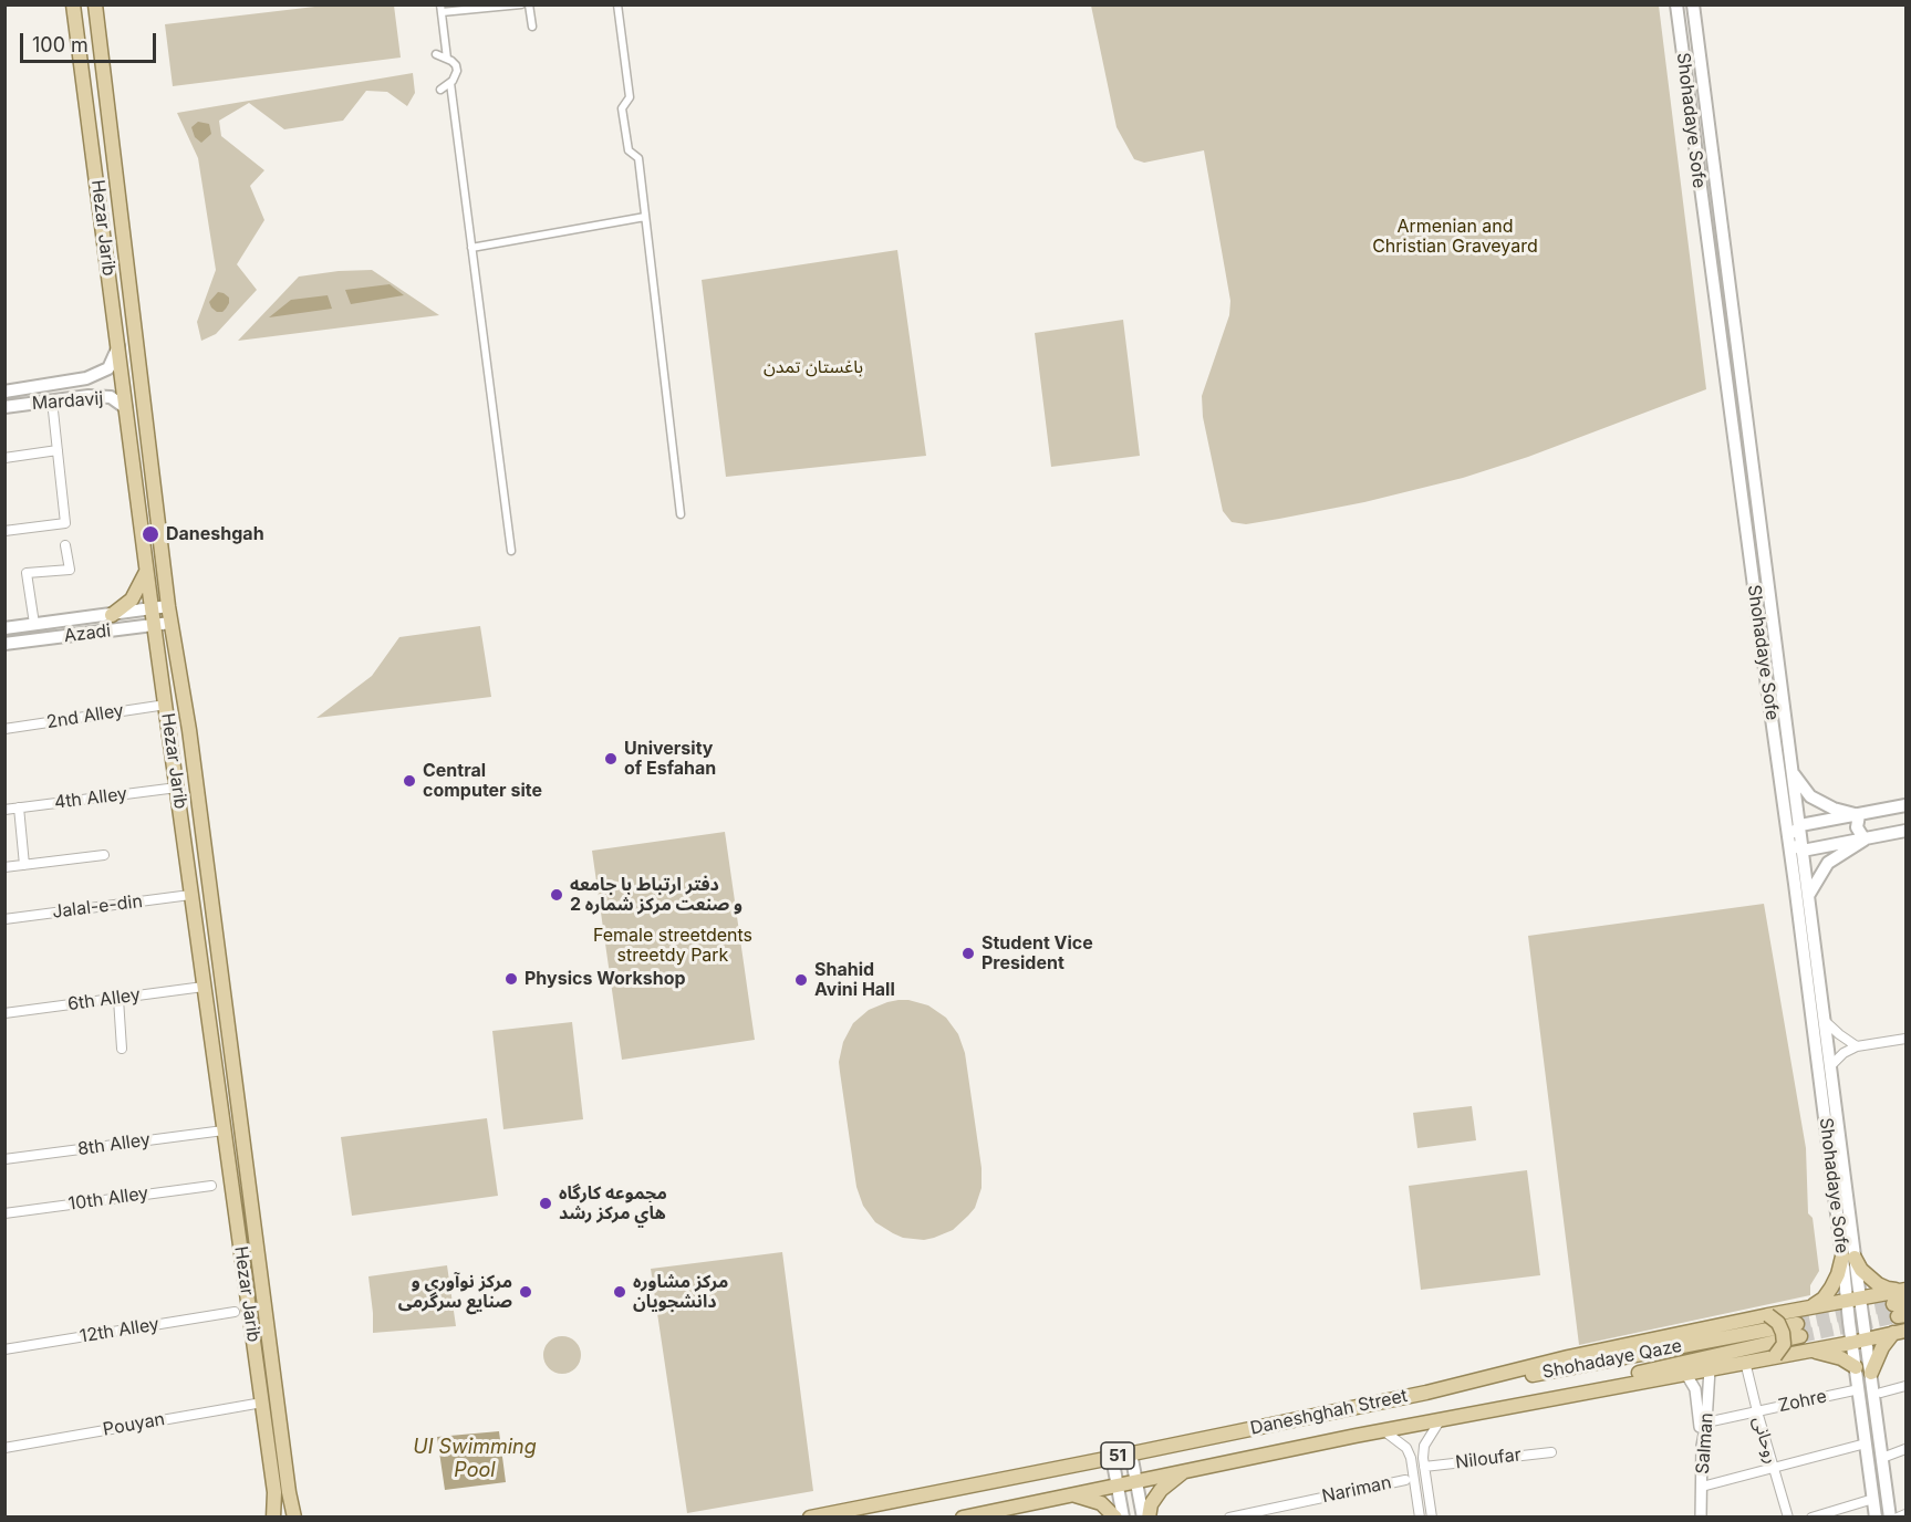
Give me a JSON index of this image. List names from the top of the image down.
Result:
{
  "streets": {
    "main road": [
      "Shohadaye Sofe",
      "Hezar Jarib",
      "Mardavij",
      "Azadi",
      "Shohadaye Qaze",
      "Daneshghah Street",
      "51"
    ],
    "street": [
      "2nd Alley",
      "4th Alley",
      "Jalal-e-din",
      "6th Alley",
      "8th Alley",
      "10th Alley",
      "12th Alley",
      "Zohre",
      "Pouyan",
      "روحانی",
      "Salman",
      "Niloufar",
      "Nariman"
    ]
  },
  "crossings": [
    ["Shohadaye Sofe", "Daneshghah Street"],
    ["Hezar Jarib", "Mardavij"],
    ["Hezar Jarib", "Azadi"],
    ["Hezar Jarib", "2nd Alley"],
    ["Hezar Jarib", "4th Alley"],
    ["Hezar Jarib", "Jalal-e-din"],
    ["Hezar Jarib", "6th Alley"],
    ["Hezar Jarib", "8th Alley"],
    ["Hezar Jarib", "Pouyan"],
    ["Shohadaye Qaze", "Daneshghah Street"],
    ["Zohre", "روحانی"],
    ["Zohre", "Salman"],
    ["Daneshghah Street", "روحانی"],
    ["Daneshghah Street", "Salman"],
    ["Daneshghah Street", "51"]
  ],
  "water": ["UI Swimming Pool"],
  "parks": ["Armenian and Christian Graveyard", "باغستان تمدن", "Female streetdents streetdy Park"],
  "places": [
    "Daneshgah",
    "University of Esfahan",
    "Central computer site",
    "دفتر ارتباط با جامعه و صنعت مرکز شماره 2",
    "Student Vice President",
    "Physics Workshop",
    "Shahid Avini Hall",
    "مجموعه کارگاه هاي مرکز رشد",
    "مرکز نوآوری و صنایع سرگرمی",
    "مرکز مشاوره دانشجویان"
  ],
  "scale_bar": "100 m"
}
